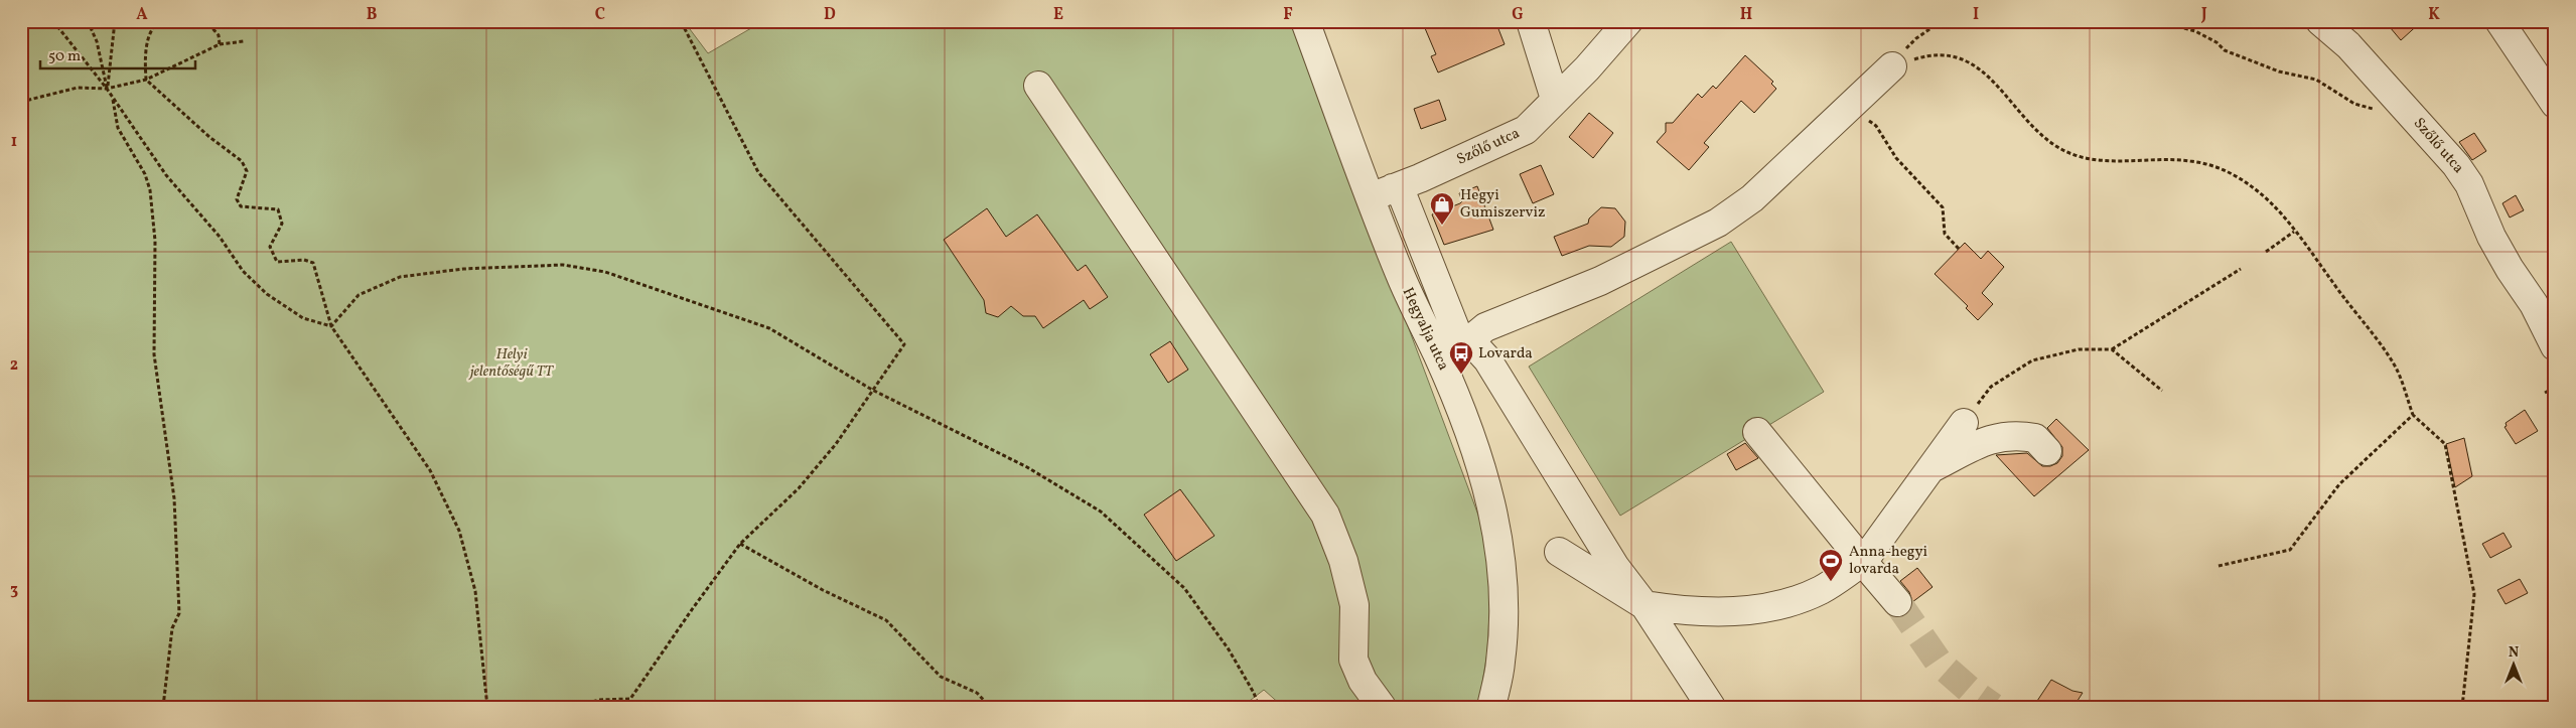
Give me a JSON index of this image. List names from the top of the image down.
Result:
{
  "streets": {
    "street": ["Szőlő utca", "Hegyalja utca"]
  },
  "crossings": [
    ["Szőlő utca", "Hegyalja utca"]
  ],
  "parks": ["Helyi jelentőségű TT"],
  "places": {
    "shop": ["Hegyi Gumiszerviz"],
    "bus stop": ["Lovarda"],
    "sports": ["Anna-hegyi lovarda"]
  },
  "scale_bar": "50 m",
  "north": "top",
  "grid": {
    "columns": [
      "A",
      "B",
      "C",
      "D",
      "E",
      "F",
      "G",
      "H",
      "I",
      "J",
      "K"
    ],
    "rows": ["1", "2", "3"]
  }
}
